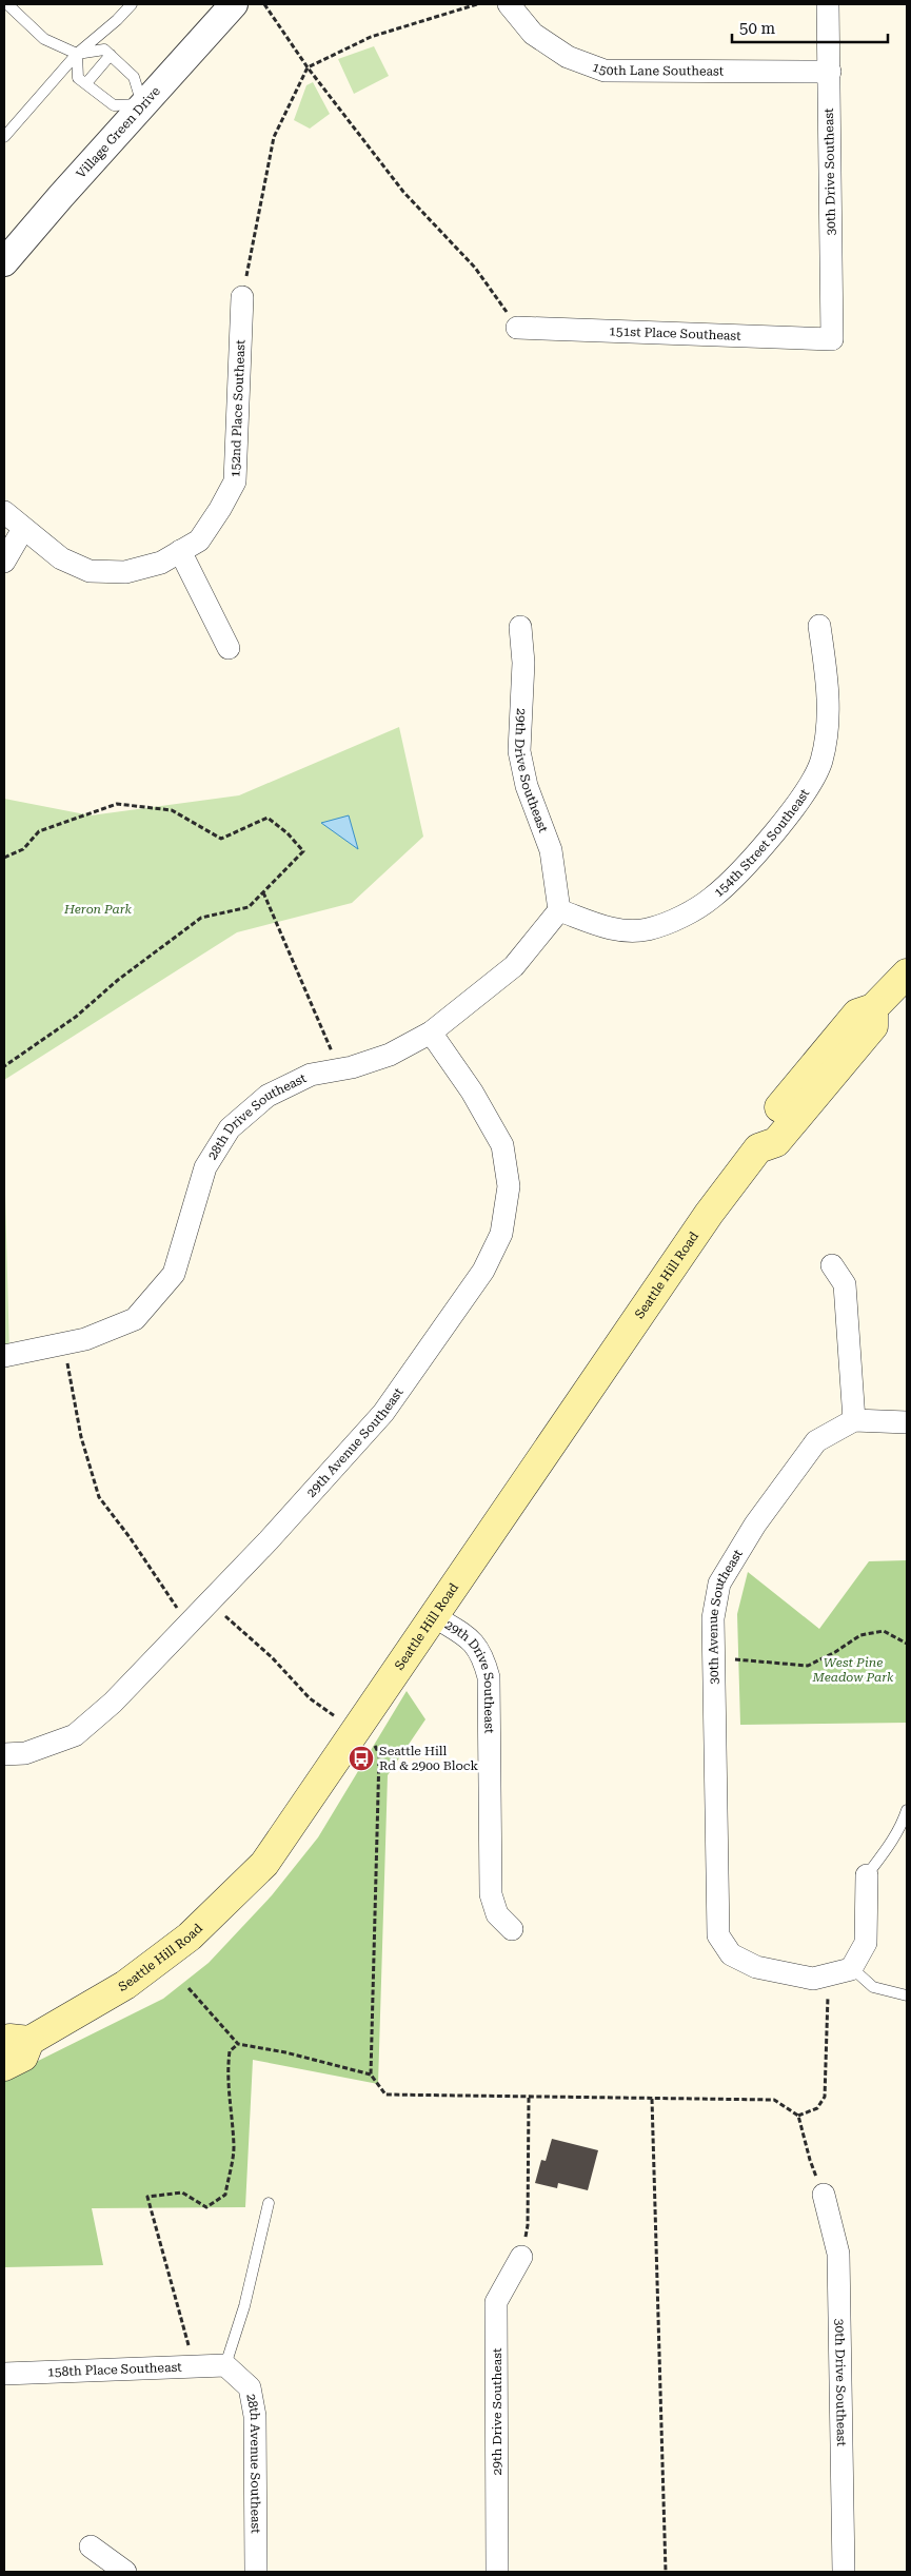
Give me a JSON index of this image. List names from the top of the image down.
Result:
{
  "streets": {
    "main road": ["Seattle Hill Road"],
    "street": [
      "150th Lane Southeast",
      "Village Green Drive",
      "30th Drive Southeast",
      "151st Place Southeast",
      "152nd Place Southeast",
      "29th Drive Southeast",
      "154th Street Southeast",
      "28th Drive Southeast",
      "29th Avenue Southeast",
      "30th Avenue Southeast",
      "158th Place Southeast",
      "28th Avenue Southeast"
    ]
  },
  "crossings": [
    ["150th Lane Southeast", "30th Drive Southeast"],
    ["30th Drive Southeast", "151st Place Southeast"],
    ["29th Drive Southeast", "154th Street Southeast"],
    ["29th Drive Southeast", "28th Drive Southeast"],
    ["29th Drive Southeast", "Seattle Hill Road"],
    ["154th Street Southeast", "28th Drive Southeast"],
    ["28th Drive Southeast", "29th Avenue Southeast"],
    ["158th Place Southeast", "28th Avenue Southeast"]
  ],
  "parks": ["Heron Park", "West Pine Meadow Park"],
  "places": {
    "bus stop": ["Seattle Hill Rd & 2900 Block"]
  },
  "scale_bar": "50 m"
}
